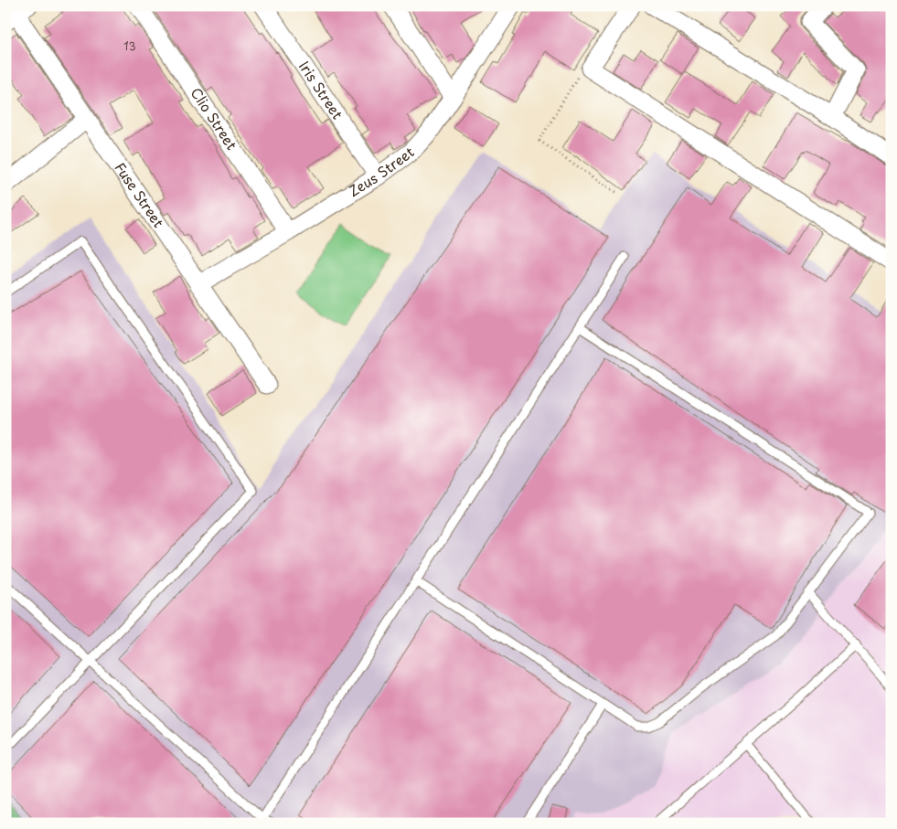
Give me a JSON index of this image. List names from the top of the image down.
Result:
{
  "streets": {
    "street": [
      "Iris Street",
      "Clio Street",
      "Zeus Street",
      "Fuse Street"
    ]
  },
  "crossings": [
    ["Iris Street", "Zeus Street"],
    ["Clio Street", "Zeus Street"],
    ["Zeus Street", "Fuse Street"]
  ],
  "house_numbers": ["13"]
}
